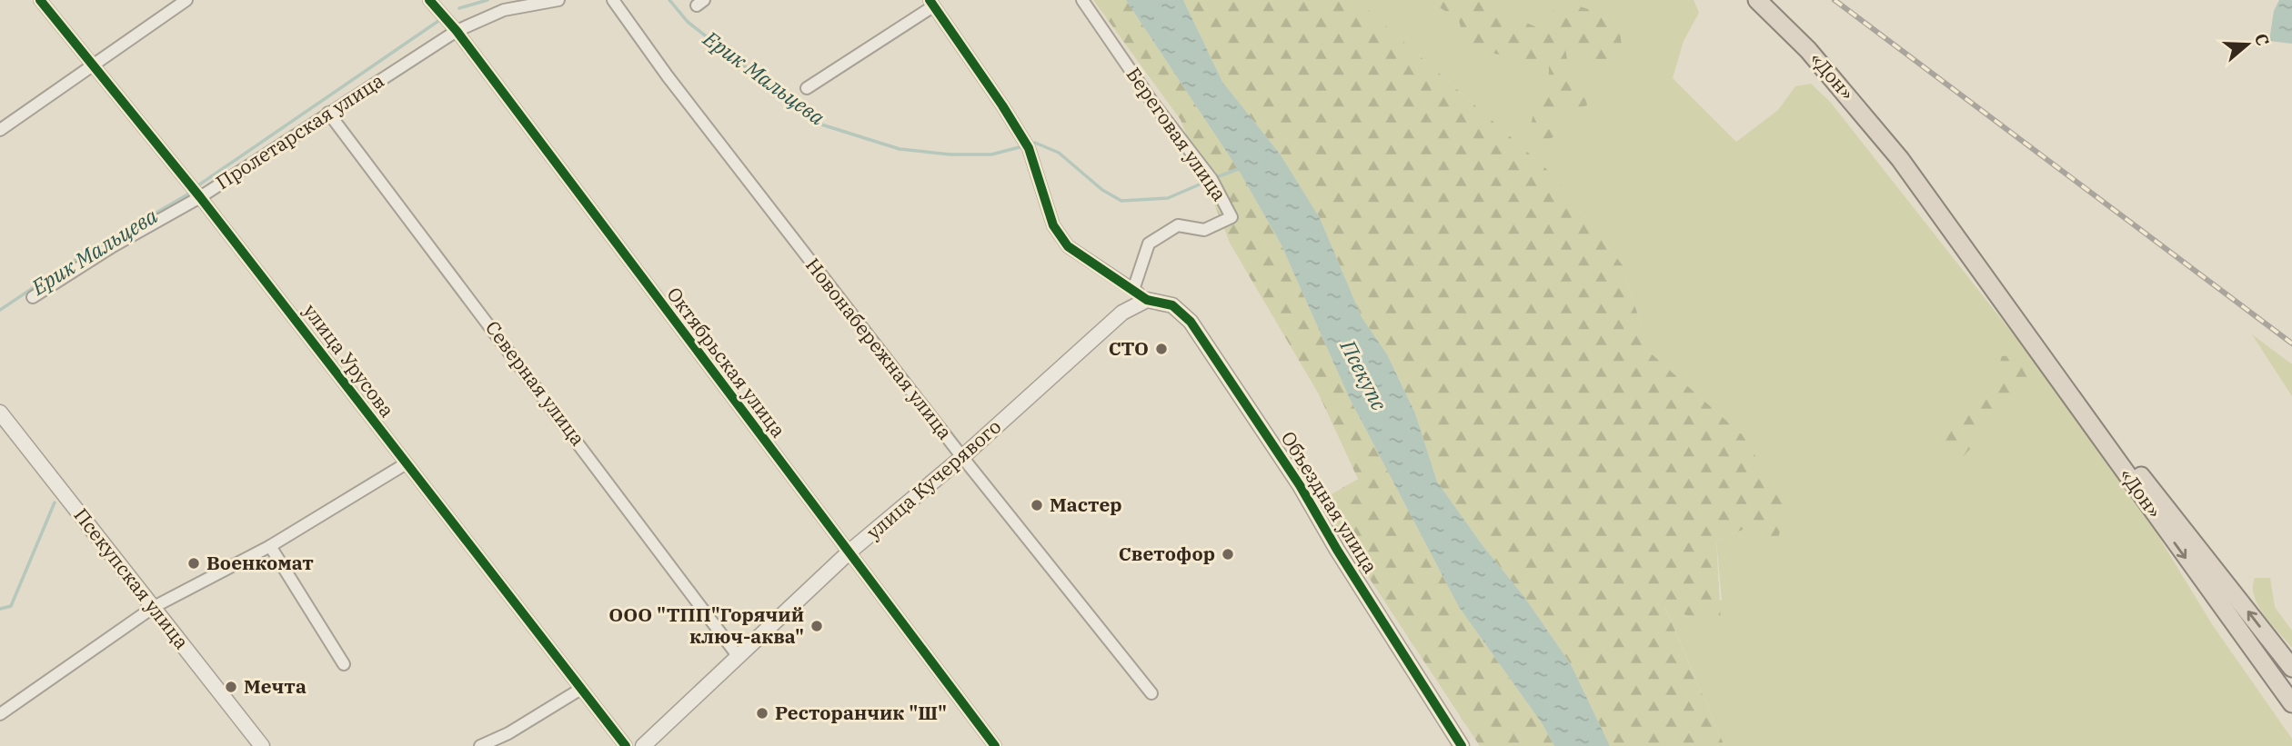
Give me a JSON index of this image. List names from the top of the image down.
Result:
{
  "streets": {
    "highway": ["«Дон»"],
    "street": [
      "Пролетарская улица",
      "Береговая улица",
      "Новонабережная улица",
      "улица Урусова",
      "Октябрьская улица",
      "Северная улица",
      "улица Кучерявого",
      "Объездная улица",
      "Псекупская улица"
    ]
  },
  "crossings": [
    ["Пролетарская улица", "улица Урусова"],
    ["Пролетарская улица", "Октябрьская улица"],
    ["Пролетарская улица", "Северная улица"],
    ["Новонабережная улица", "улица Кучерявого"],
    ["Октябрьская улица", "улица Кучерявого"],
    ["Северная улица", "улица Кучерявого"],
    ["улица Кучерявого", "Объездная улица"]
  ],
  "water": ["Ерик Мальцева", "Псекупс"],
  "places": [
    "СТО",
    "Мастер",
    "Светофор",
    "Военкомат",
    "ООО \"ТПП\"Горячий ключ-аква\"",
    "Мечта",
    "Ресторанчик \"Ш\""
  ],
  "north": "right"
}
